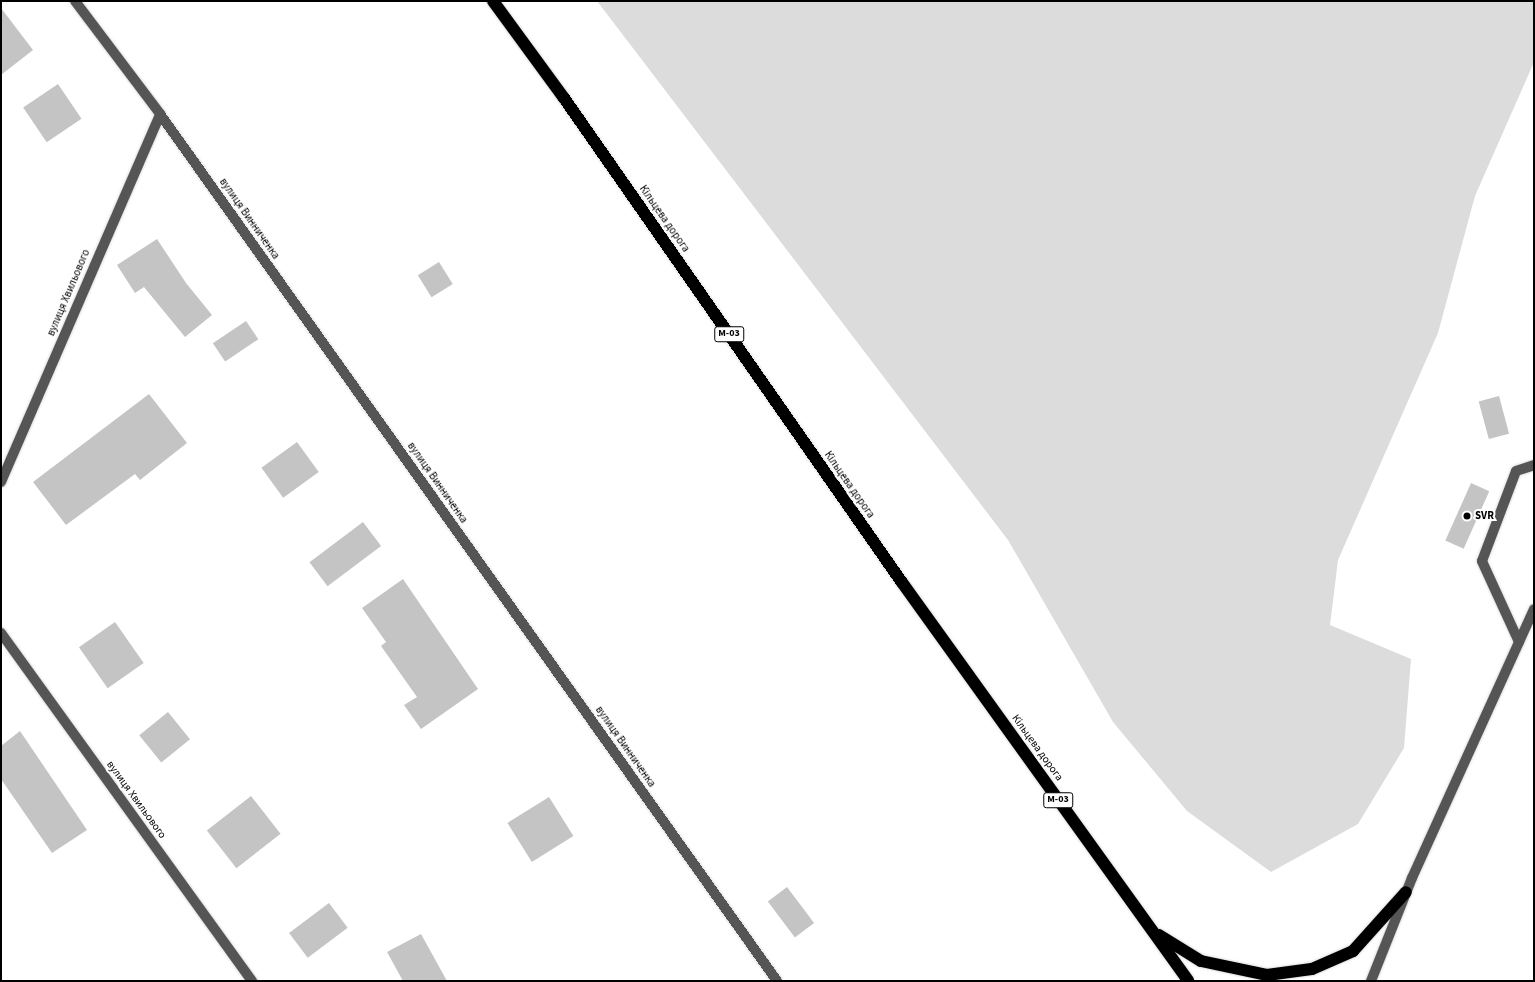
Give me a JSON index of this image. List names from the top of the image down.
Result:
{
  "streets": {
    "highway": ["Кільцева дорога", "М-03"],
    "street": ["вулиця Винниченка", "вулиця Хвильового"]
  },
  "crossings": [
    ["вулиця Винниченка", "вулиця Хвильового"]
  ],
  "places": ["SVR"]
}
